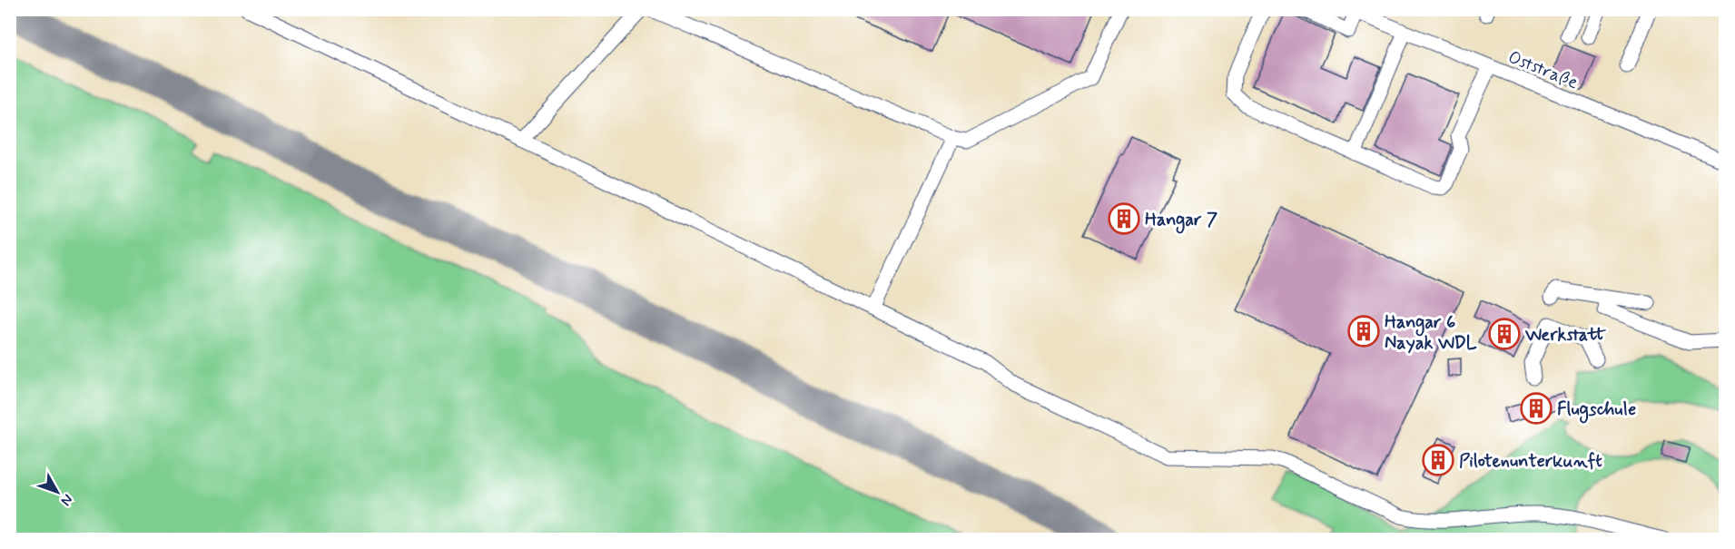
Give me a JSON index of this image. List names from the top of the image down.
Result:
{
  "streets": {
    "lane": ["Oststraße"]
  },
  "places": {
    "building": [
      "Hangar 7",
      "Hangar 6 Nayak WDL",
      "Werkstatt",
      "Flugschule",
      "Pilotenunterkunft"
    ]
  },
  "north": "bottom right"
}
